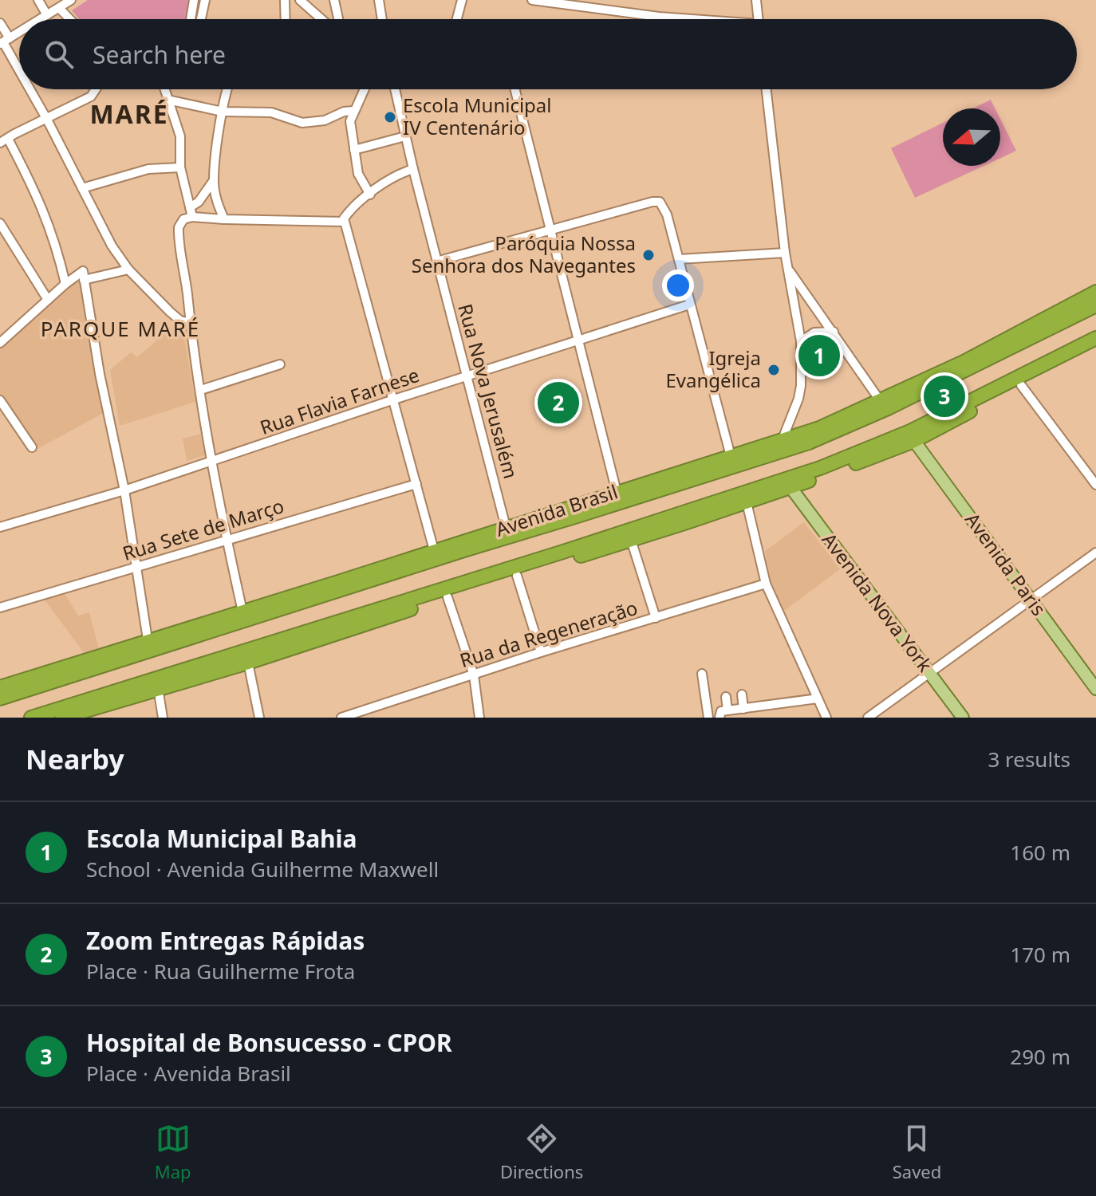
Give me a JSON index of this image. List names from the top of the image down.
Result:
{
  "streets": {
    "highway": ["Avenida Brasil"],
    "main road": ["Avenida Paris", "Avenida Nova York"],
    "street": [
      "Rua Nova Jerusalém",
      "Rua Flavia Farnese",
      "Rua Sete de Março",
      "Rua da Regeneração"
    ]
  },
  "crossings": [
    ["Rua Nova Jerusalém", "Rua Flavia Farnese"],
    ["Rua Nova Jerusalém", "Avenida Brasil"]
  ],
  "districts": ["MARÉ", "PARQUE MARÉ"],
  "places": ["Escola Municipal IV Centenário", "Paróquia Nossa Senhora dos Navegantes", "Igreja Evangélica"],
  "north": "left",
  "page": {
    "search": "Search here",
    "pins": ["1", "3", "2"],
    "heading": ["Nearby", "3 results"],
    "list": [
      {
        "mark": "1",
        "name": "Escola Municipal Bahia",
        "note": "School · Avenida Guilherme Maxwell",
        "value": "160 m"
      },
      {
        "mark": "2",
        "name": "Zoom Entregas Rápidas",
        "note": "Place · Rua Guilherme Frota",
        "value": "170 m"
      },
      {
        "mark": "3",
        "name": "Hospital de Bonsucesso - CPOR",
        "note": "Place · Avenida Brasil",
        "value": "290 m"
      }
    ],
    "nav": ["Map", "Directions", "Saved"]
  }
}
